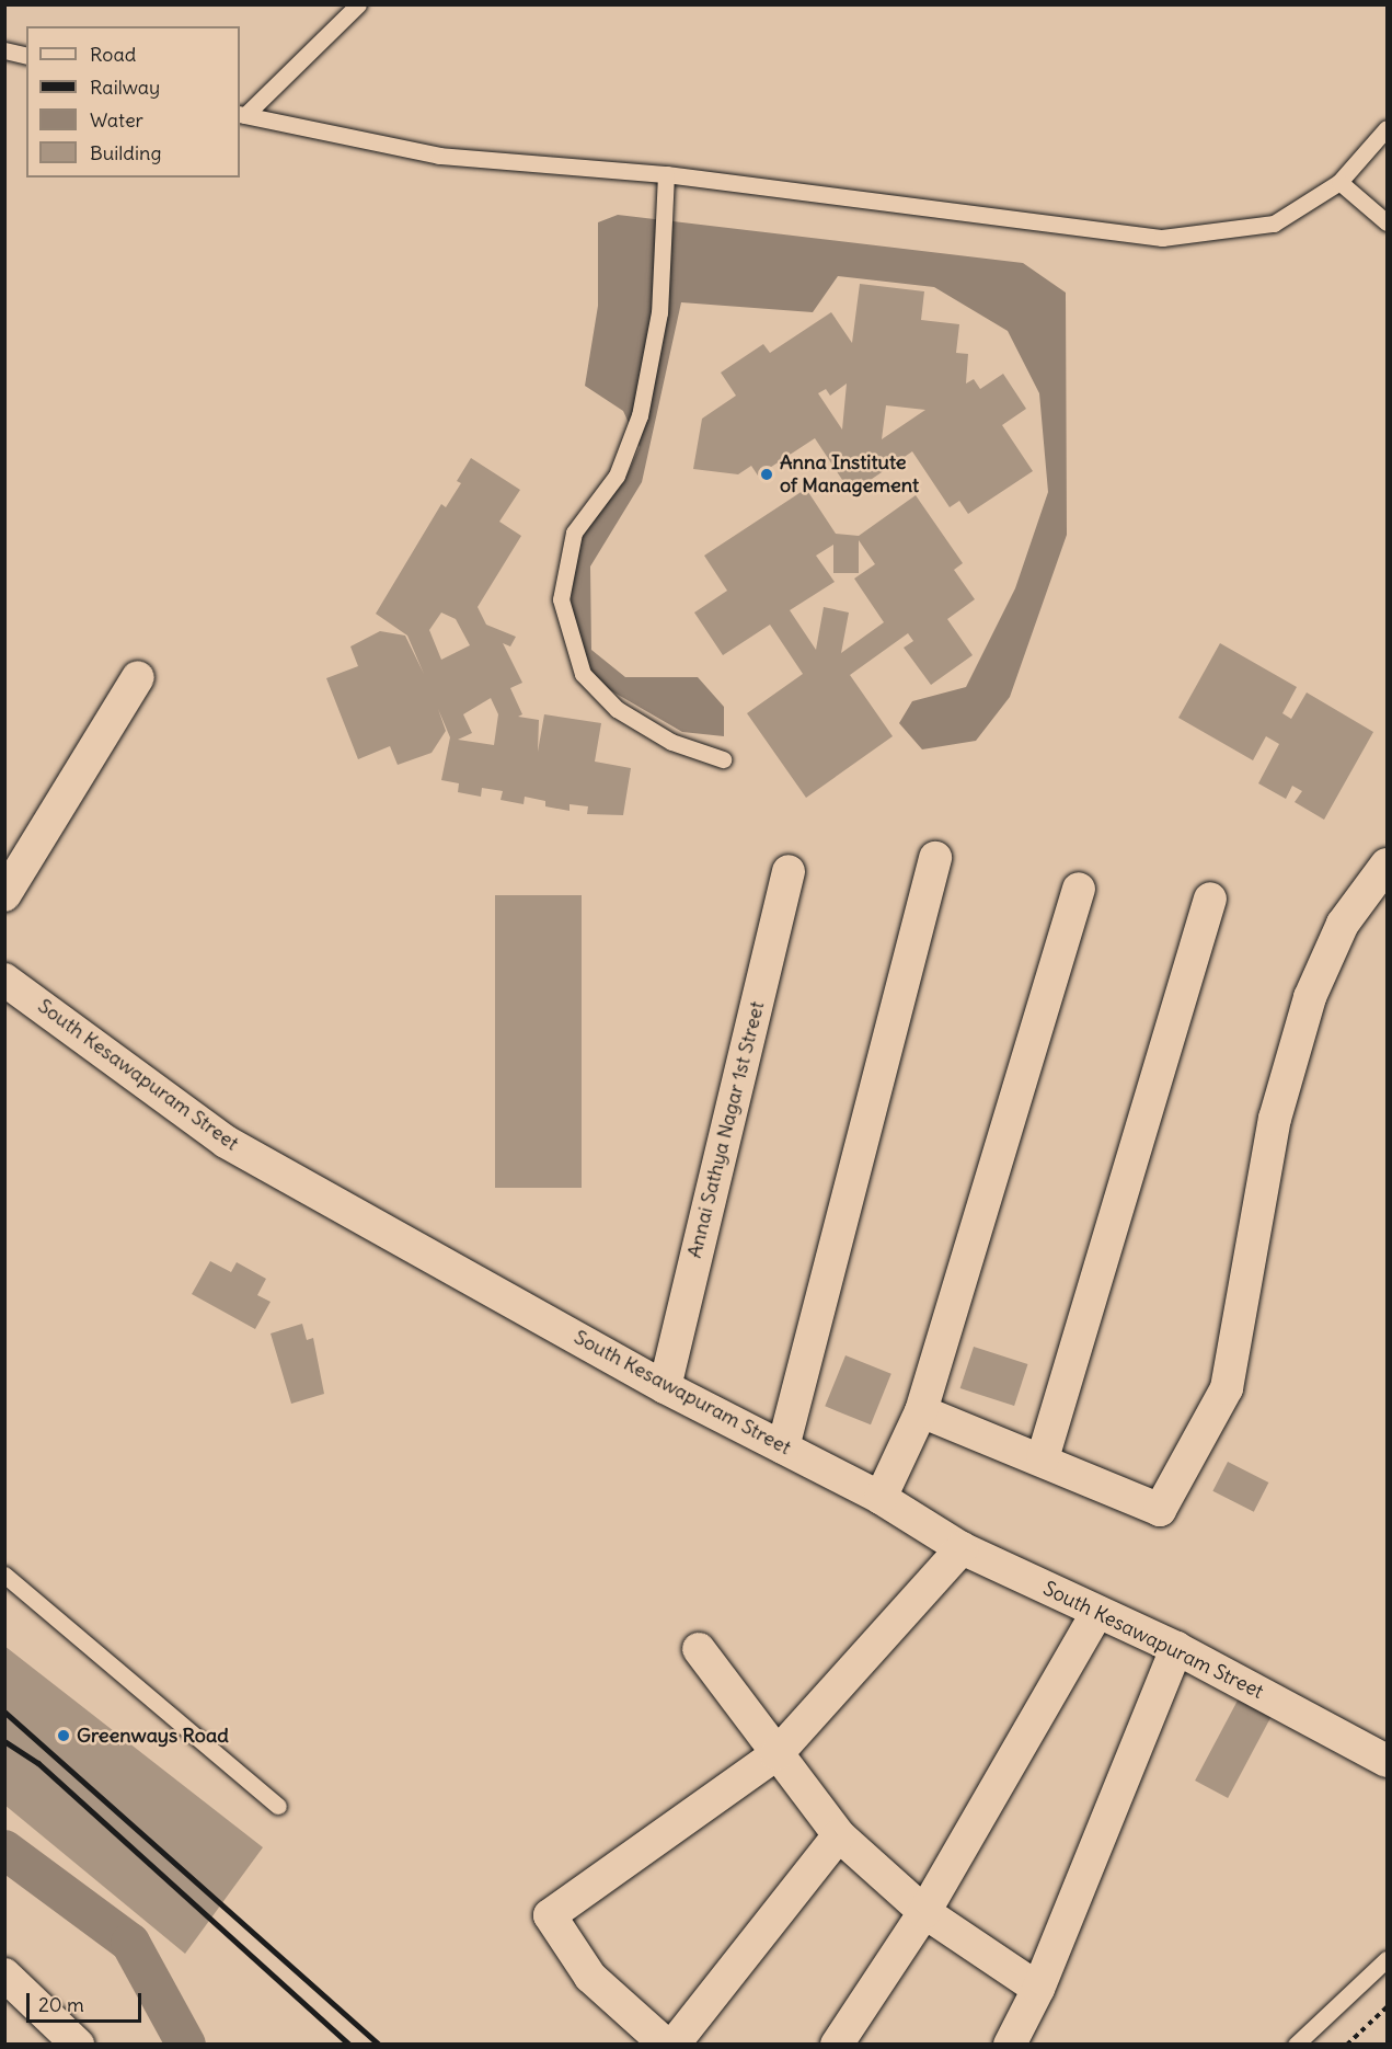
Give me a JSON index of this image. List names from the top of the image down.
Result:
{
  "streets": {
    "street": ["South Kesawapuram Street", "Annai Sathya Nagar 1st Street"]
  },
  "crossings": [
    ["South Kesawapuram Street", "Annai Sathya Nagar 1st Street"]
  ],
  "places": ["Anna Institute of Management", "Greenways Road"],
  "legend": [
    "Road",
    "Railway",
    "Water",
    "Building"
  ],
  "scale_bar": "20 m"
}
